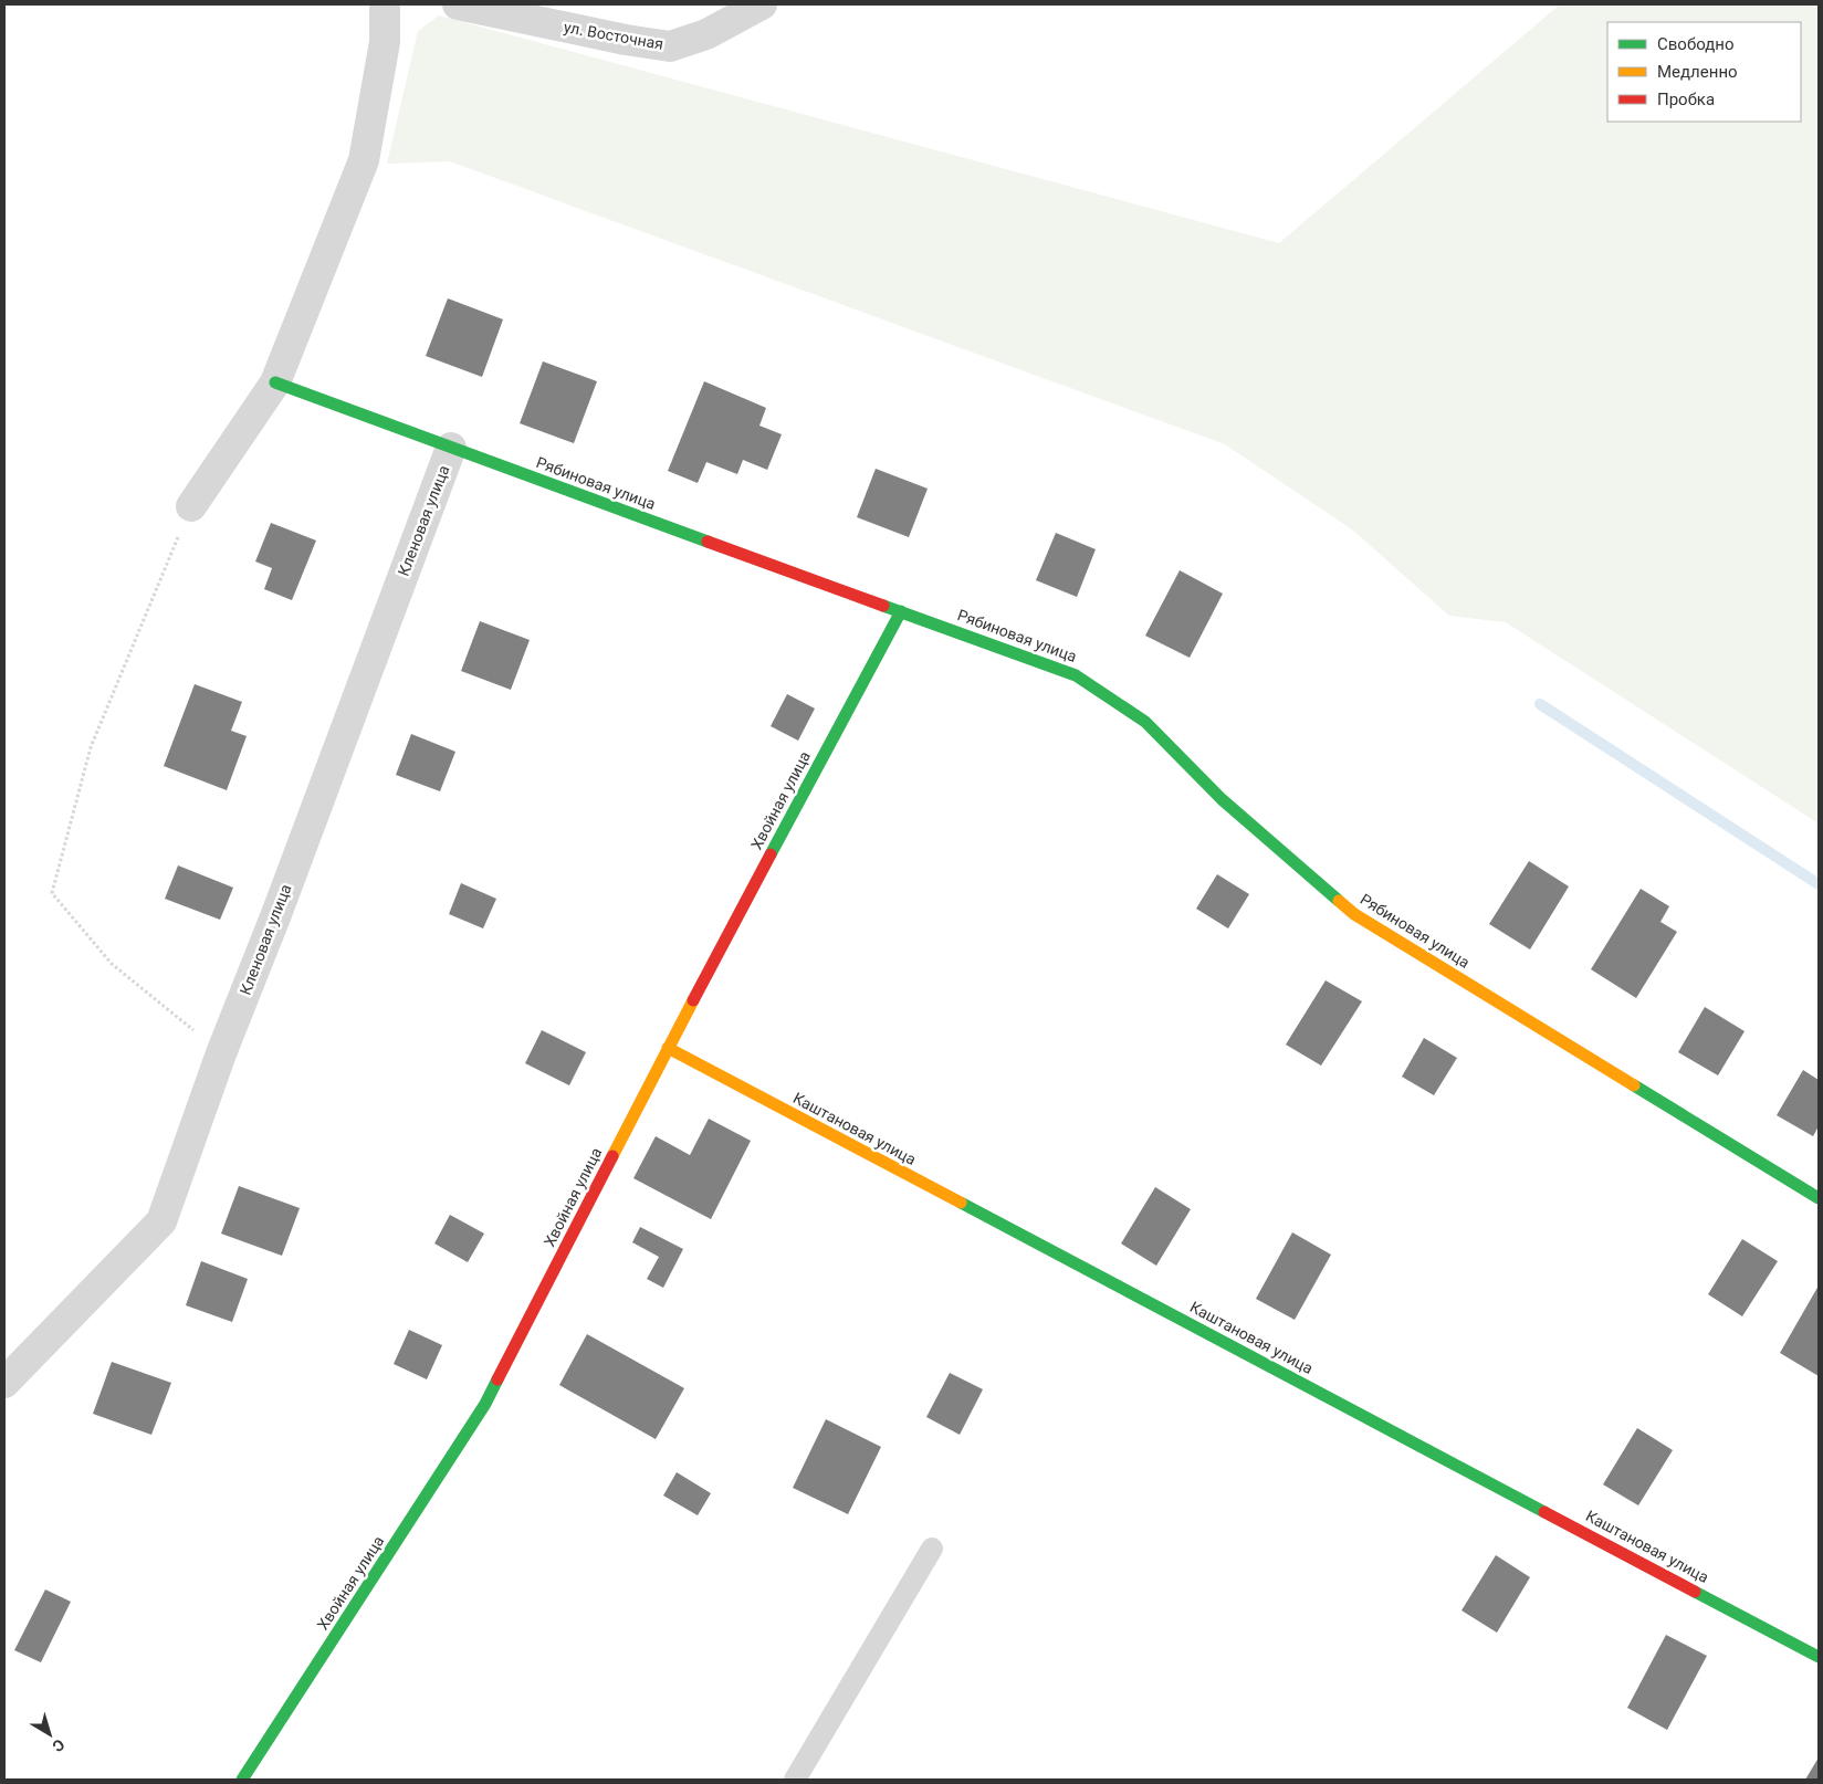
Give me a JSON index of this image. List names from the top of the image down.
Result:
{
  "streets": {
    "street": [
      "ул. Восточная",
      "Рябиновая улица",
      "Кленовая улица",
      "Хвойная улица",
      "Каштановая улица"
    ]
  },
  "crossings": [
    ["Рябиновая улица", "Кленовая улица"],
    ["Рябиновая улица", "Хвойная улица"],
    ["Хвойная улица", "Каштановая улица"]
  ],
  "legend": ["Свободно", "Медленно", "Пробка"],
  "north": "bottom right"
}
